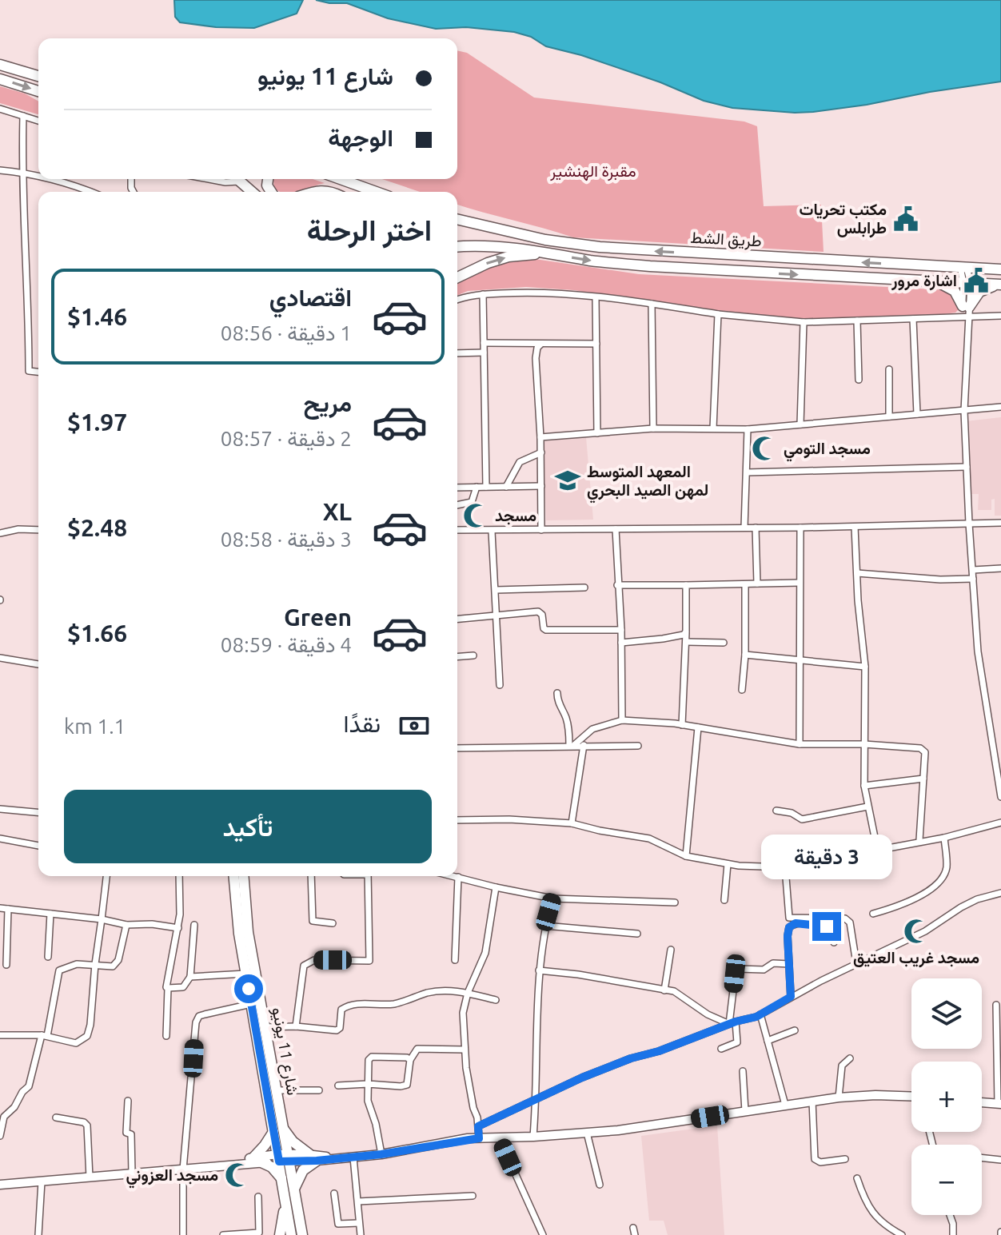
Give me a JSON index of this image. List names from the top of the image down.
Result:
{
  "streets": {
    "highway": ["طريق الشط", "شارع 11 يونيو"]
  },
  "parks": ["مقبرة الهنشير"],
  "places": {
    "public building": ["مكتب تحريات طرابلس", "اشارة مرور"],
    "mosque": [
      "مسجد التومي",
      "مسجد",
      "مسجد غريب العتيق",
      "مسجد العزوني"
    ],
    "school or university": ["المعهد المتوسط لمهن الصيد البحري"]
  },
  "page": {
    "banner": ["شارع 11 يونيو", "الوجهة"],
    "heading": "اختر الرحلة",
    "list": [
      {
        "name": "اقتصادي",
        "note": "1 دقيقة · 08:56",
        "value": "$1.46"
      },
      {
        "name": "مريح",
        "note": "2 دقيقة · 08:57",
        "value": "$1.97"
      },
      {
        "name": "XL",
        "note": "3 دقيقة · 08:58",
        "value": "$2.48"
      },
      {
        "name": "Green",
        "note": "4 دقيقة · 08:59",
        "value": "$1.66"
      }
    ],
    "pay": ["نقدًا", "1.1 km"],
    "buttons": "تأكيد",
    "bubble": "3 دقيقة",
    "map_buttons": ["+", "−"]
  }
}
